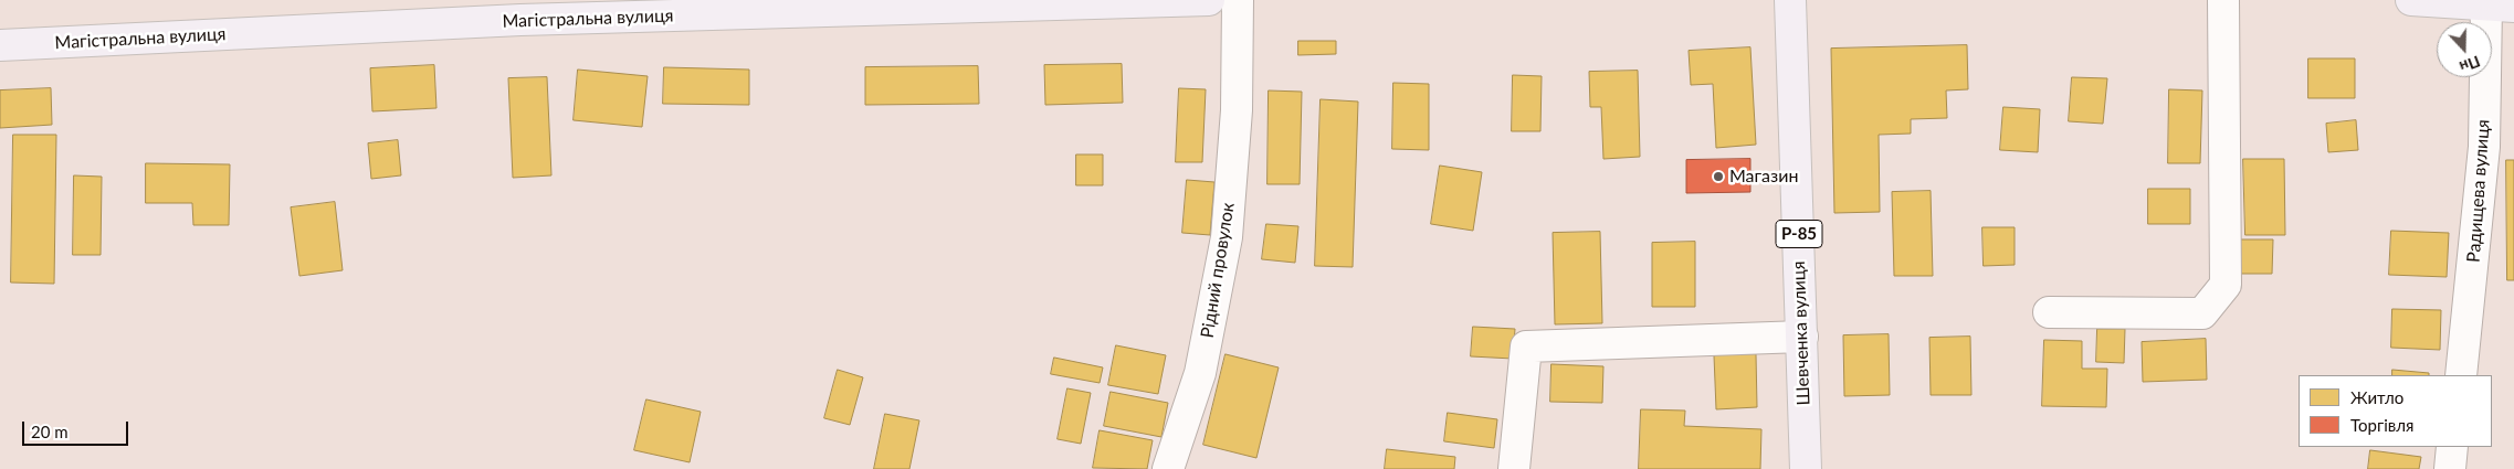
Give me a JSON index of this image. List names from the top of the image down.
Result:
{
  "streets": {
    "main road": ["Магістральна вулиця", "Р-85", "Шевченка вулиця"],
    "street": ["Радищева вулиця", "Рідний провулок"]
  },
  "places": ["Магазин"],
  "legend": ["Житло", "Торгівля"],
  "scale_bar": "20 m",
  "north": "bottom"
}
